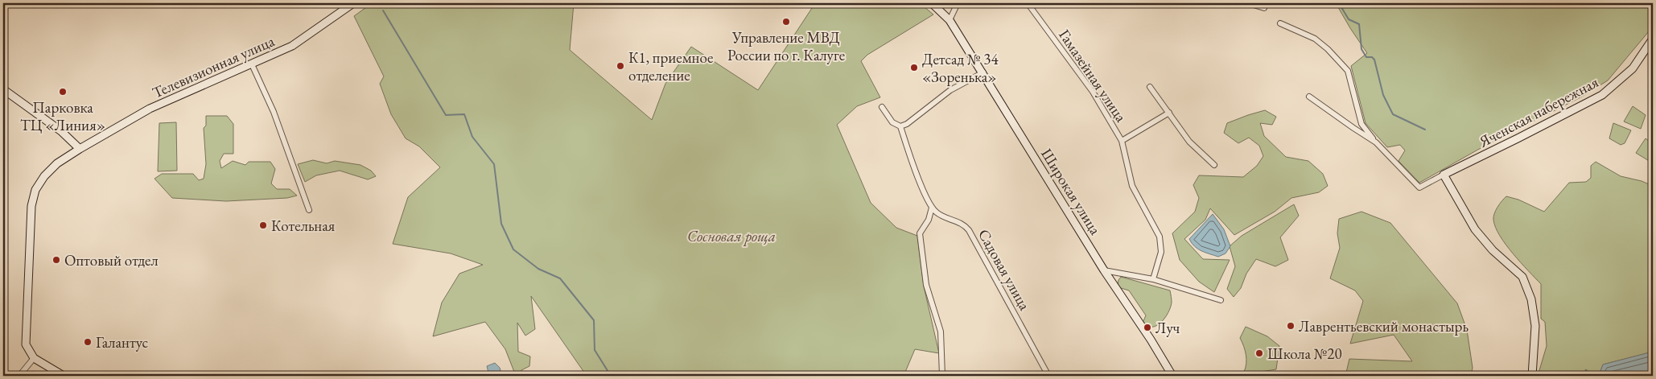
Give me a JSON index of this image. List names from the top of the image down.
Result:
{
  "streets": {
    "street": [
      "Телевизионная улица",
      "Гамазейная улица",
      "Яченская набережная",
      "Широкая улица",
      "Садовая улица"
    ]
  },
  "parks": ["Сосновая роща"],
  "places": [
    "Управление МВД России по г. Калуге",
    "К1, приемное отделение",
    "Детсад № 34 «Зоренька»",
    "Парковка ТЦ «Линия»",
    "Котельная",
    "Оптовый отдел",
    "Лаврентьевский монастырь",
    "Луч",
    "Галантус",
    "Школа №20"
  ]
}
